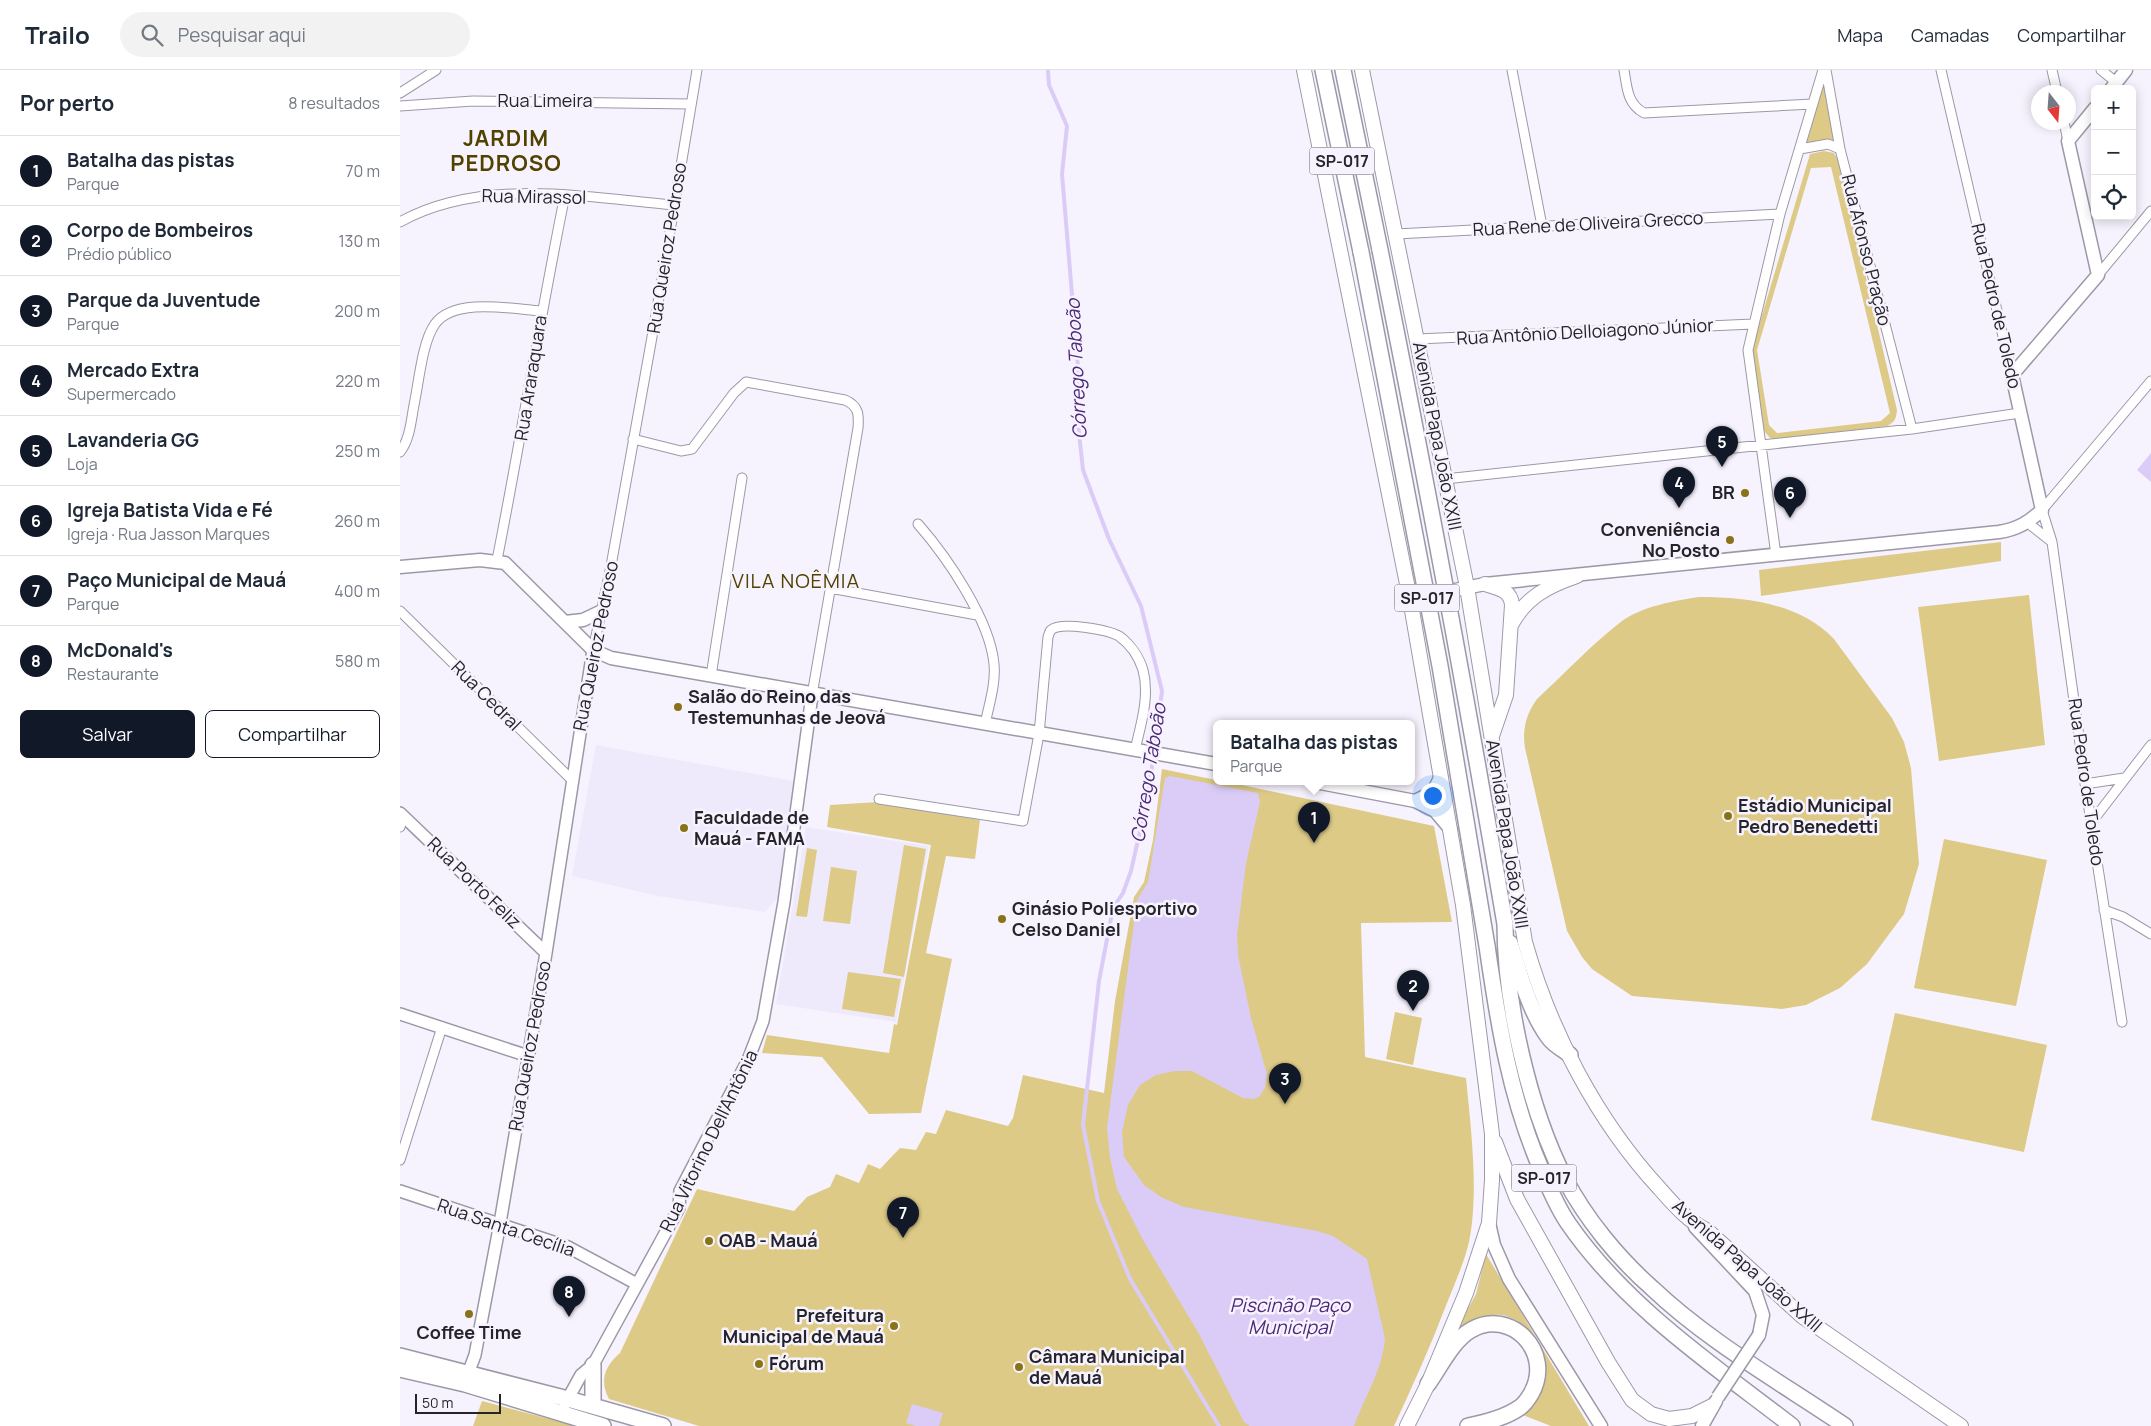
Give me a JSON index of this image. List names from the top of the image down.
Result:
{
  "streets": {
    "highway": ["SP-017", "Avenida Papa João XXIII"],
    "main road": ["Rua Pedro de Toledo"],
    "street": [
      "Rua Limeira",
      "Rua Mirassol",
      "Rua Rene de Oliveira Grecco",
      "Rua Queiroz Pedroso",
      "Rua Afonso Pração",
      "Rua Antônio Delloiagono Júnior",
      "Rua Araraquara",
      "Rua Cedral",
      "Rua Porto Feliz",
      "Rua Vitorino Dell'Antônia",
      "Rua Santa Cecília"
    ]
  },
  "crossings": [
    ["Rua Limeira", "Rua Queiroz Pedroso"],
    ["Rua Mirassol", "Rua Queiroz Pedroso"],
    ["Rua Mirassol", "Rua Araraquara"],
    ["Rua Rene de Oliveira Grecco", "Avenida Papa João XXIII"],
    ["Rua Queiroz Pedroso", "Rua Cedral"],
    ["Rua Queiroz Pedroso", "Rua Porto Feliz"],
    ["Rua Queiroz Pedroso", "Rua Santa Cecília"],
    ["Rua Antônio Delloiagono Júnior", "Avenida Papa João XXIII"],
    ["Rua Vitorino Dell'Antônia", "Rua Santa Cecília"]
  ],
  "districts": ["JARDIM PEDROSO", "VILA NOÊMIA"],
  "water": ["Córrego Taboão", "Piscinão Paço Municipal"],
  "places": [
    "BR",
    "Conveniência No Posto",
    "Salão do Reino das Testemunhas de Jeová",
    "Estádio Municipal Pedro Benedetti",
    "Faculdade de Mauá - FAMA",
    "Ginásio Poliesportivo Celso Daniel",
    "OAB - Mauá",
    "Coffee Time",
    "Prefeitura Municipal de Mauá",
    "Fórum",
    "Câmara Municipal de Mauá"
  ],
  "scale_bar": "50 m",
  "north": "bottom",
  "page": {
    "header": "Trailo",
    "search": "Pesquisar aqui",
    "nav": ["Mapa", "Camadas", "Compartilhar"],
    "heading": ["Por perto", "8 resultados"],
    "map_buttons": ["+", "−"],
    "list": [
      {
        "mark": "1",
        "name": "Batalha das pistas",
        "note": "Parque",
        "value": "70 m"
      },
      {
        "mark": "2",
        "name": "Corpo de Bombeiros",
        "note": "Prédio público",
        "value": "130 m"
      },
      {
        "mark": "3",
        "name": "Parque da Juventude",
        "note": "Parque",
        "value": "200 m"
      },
      {
        "mark": "4",
        "name": "Mercado Extra",
        "note": "Supermercado",
        "value": "220 m"
      },
      {
        "mark": "5",
        "name": "Lavanderia GG",
        "note": "Loja",
        "value": "250 m"
      },
      {
        "mark": "6",
        "name": "Igreja Batista Vida e Fé",
        "note": "Igreja · Rua Jasson Marques",
        "value": "260 m"
      },
      {
        "mark": "7",
        "name": "Paço Municipal de Mauá",
        "note": "Parque",
        "value": "400 m"
      },
      {
        "mark": "8",
        "name": "McDonald's",
        "note": "Restaurante",
        "value": "580 m"
      }
    ],
    "pins": [
      "5",
      "4",
      "6",
      "1",
      "2",
      "3",
      "7",
      "8"
    ],
    "buttons": ["Salvar", "Compartilhar"],
    "popup": ["Batalha das pistas", "Parque"],
    "scale": "50 m"
  }
}
